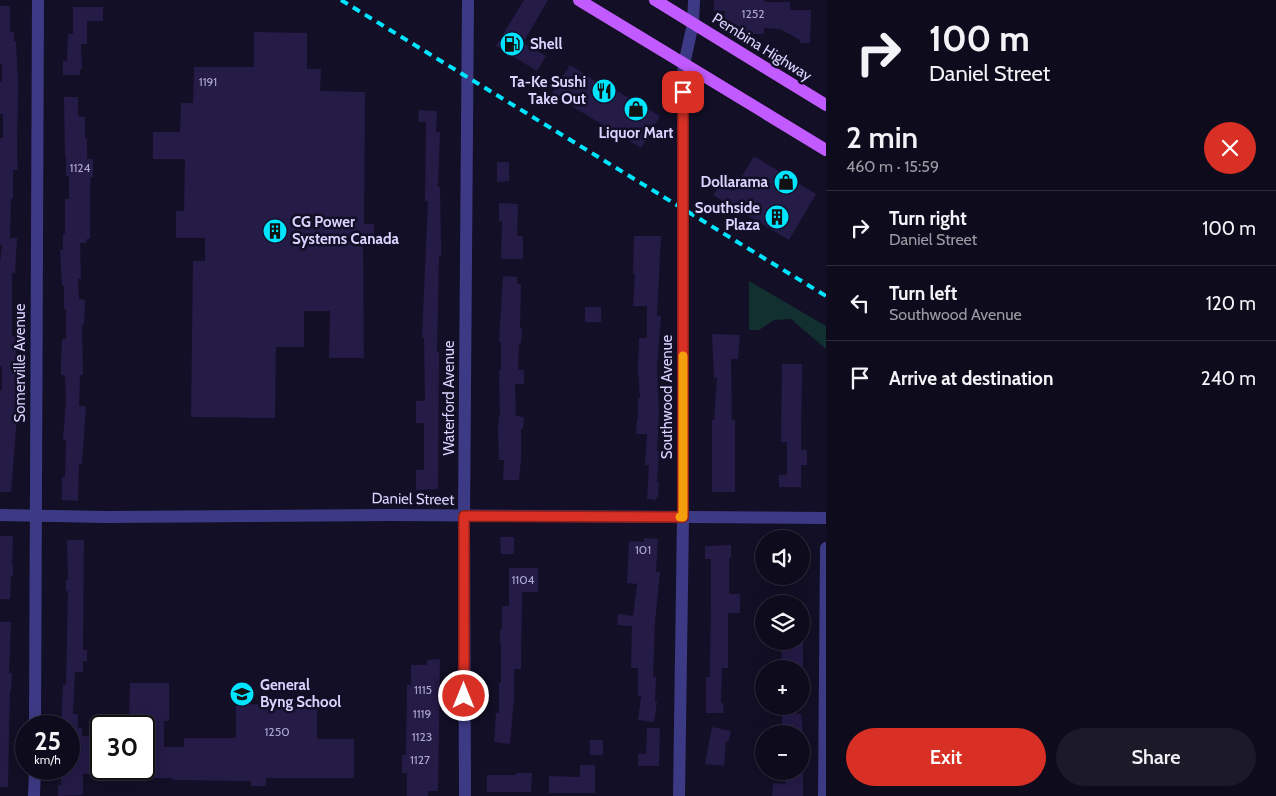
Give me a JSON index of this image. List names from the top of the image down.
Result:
{
  "streets": {
    "main road": ["Pembina Highway"],
    "street": [
      "Somerville Avenue",
      "Southwood Avenue",
      "Waterford Avenue",
      "Daniel Street"
    ]
  },
  "crossings": [
    ["Pembina Highway", "Southwood Avenue"],
    ["Somerville Avenue", "Daniel Street"],
    ["Southwood Avenue", "Daniel Street"],
    ["Waterford Avenue", "Daniel Street"]
  ],
  "places": {
    "fuel station": ["Shell"],
    "restaurant": ["Ta-Ke Sushi Take Out"],
    "shop": ["Liquor Mart", "Dollarama"],
    "building": ["Southside Plaza", "CG Power Systems Canada"],
    "school or university": ["General Byng School"]
  },
  "house_numbers": [
    "1252",
    "1191",
    "1124",
    "101",
    "1104",
    "1115",
    "1119",
    "1250",
    "1123",
    "1127"
  ],
  "page": {
    "turn": ["100 m", "Daniel Street"],
    "heading": ["2 min", "460 m · 15:59"],
    "list": [
      {
        "name": "Turn right",
        "note": "Daniel Street",
        "value": "100 m"
      },
      {
        "name": "Turn left",
        "note": "Southwood Avenue",
        "value": "120 m"
      },
      {
        "name": "Arrive at destination",
        "value": "240 m"
      }
    ],
    "map_buttons": ["+", "−"],
    "speed": "25 km/h",
    "limit": "30",
    "buttons": ["Exit", "Share"]
  }
}
